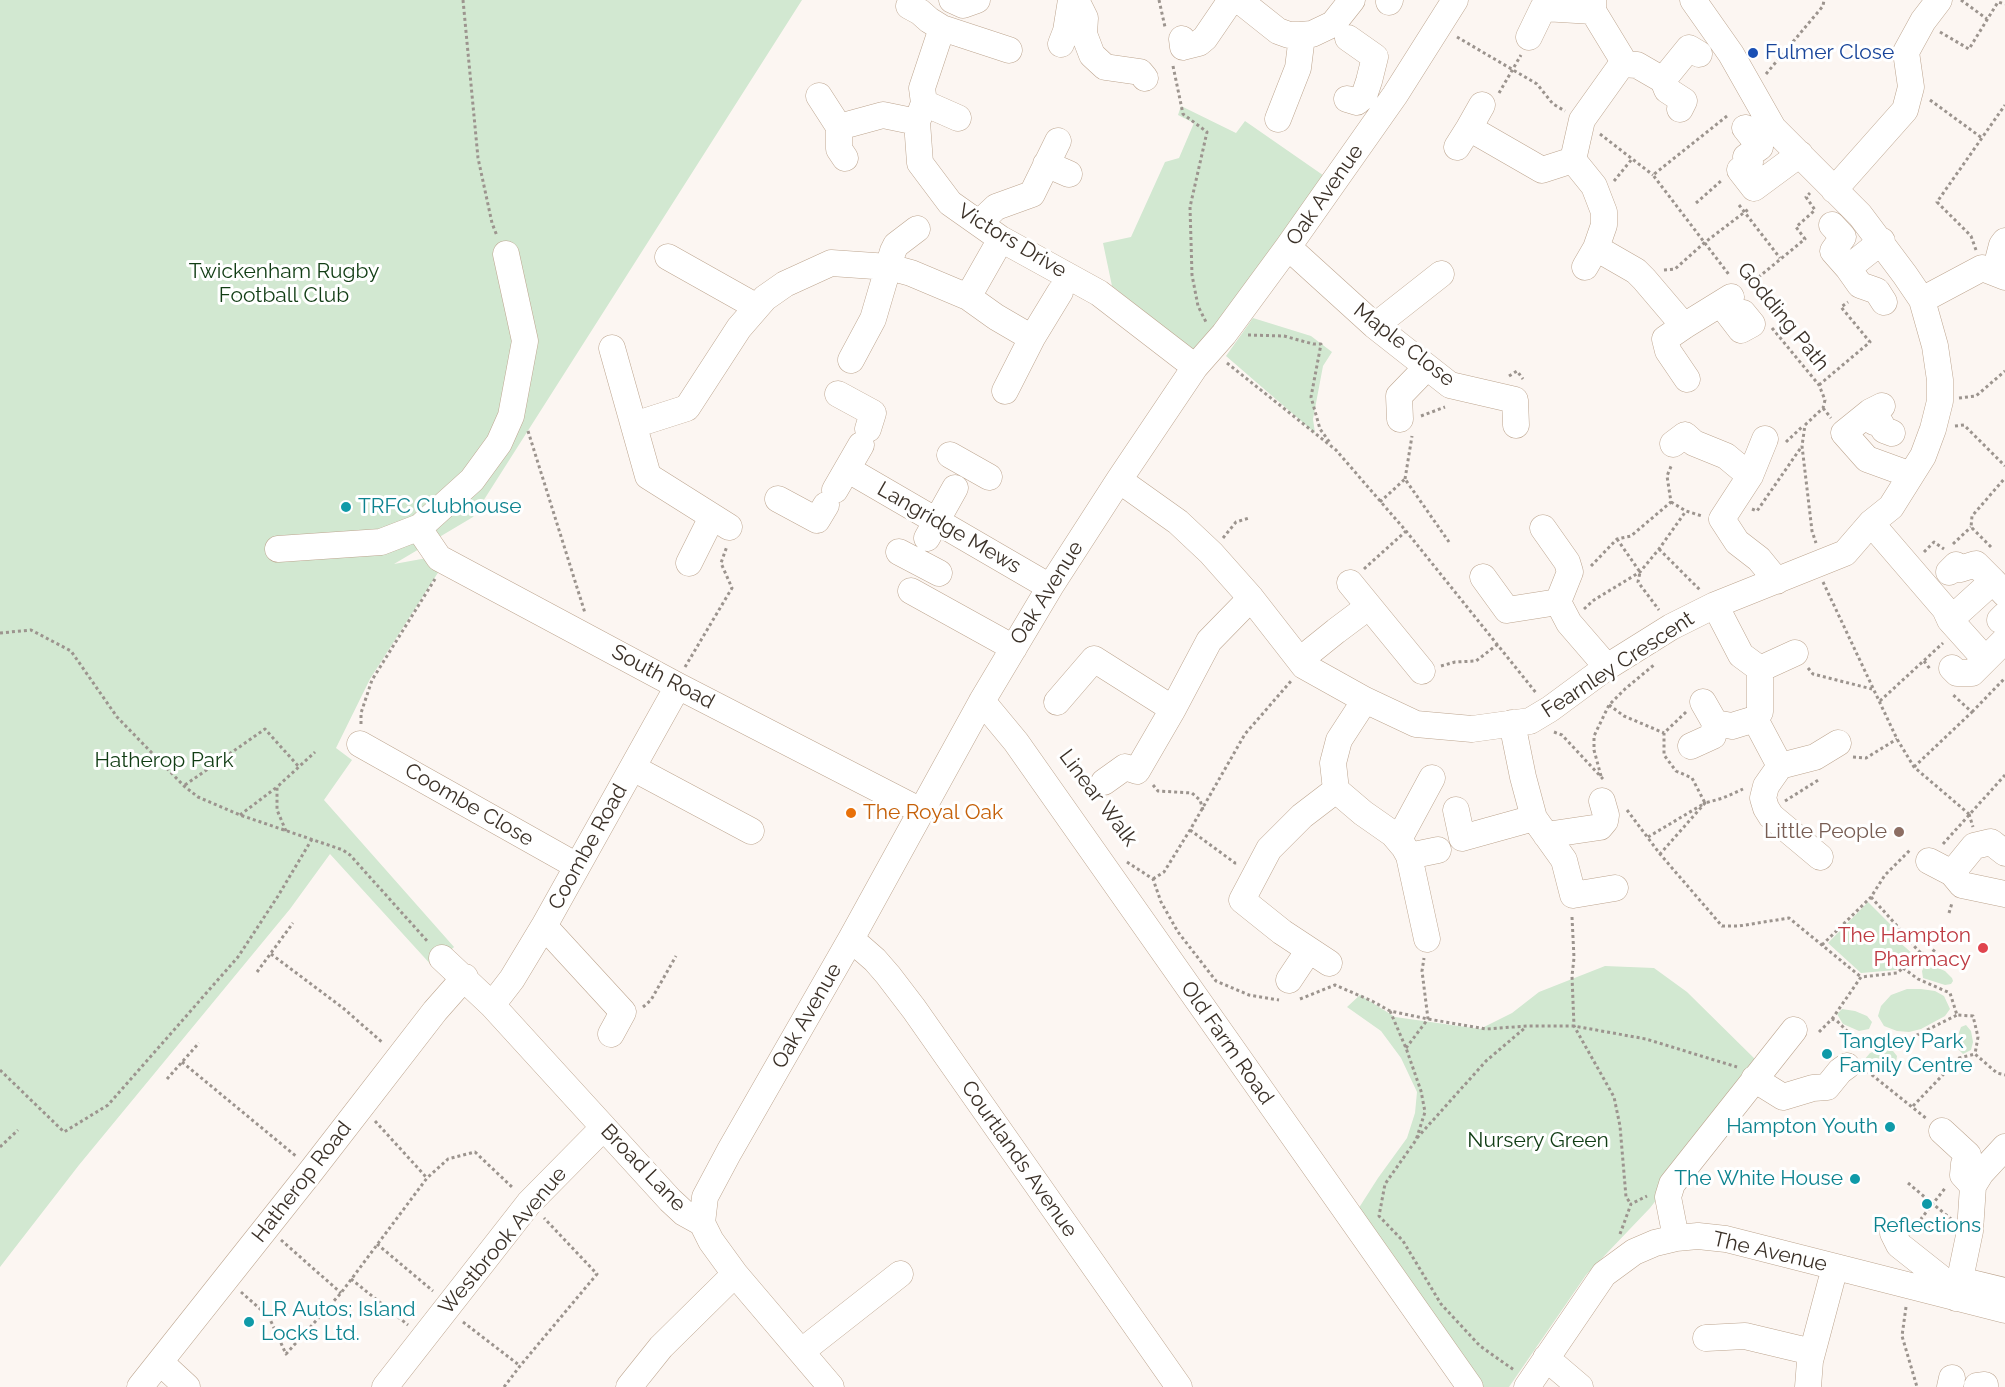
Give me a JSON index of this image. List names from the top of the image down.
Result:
{
  "streets": {
    "street": [
      "Oak Avenue",
      "Victors Drive",
      "Maple Close",
      "Langridge Mews",
      "Fearnley Crescent",
      "South Road",
      "Coombe Close",
      "Coombe Road",
      "Old Farm Road",
      "Courtlands Avenue",
      "Broad Lane",
      "Hatherop Road",
      "Westbrook Avenue",
      "The Avenue"
    ],
    "path": ["Godding Path", "Linear Walk"]
  },
  "crossings": [
    ["Oak Avenue", "Victors Drive"],
    ["Oak Avenue", "Godding Path"],
    ["Oak Avenue", "Maple Close"],
    ["Oak Avenue", "Langridge Mews"],
    ["Oak Avenue", "Fearnley Crescent"],
    ["Oak Avenue", "South Road"],
    ["Oak Avenue", "Old Farm Road"],
    ["Oak Avenue", "Courtlands Avenue"],
    ["Oak Avenue", "Broad Lane"],
    ["Godding Path", "Fearnley Crescent"],
    ["South Road", "Coombe Road"],
    ["Coombe Close", "Coombe Road"],
    ["Coombe Road", "Broad Lane"],
    ["Broad Lane", "Hatherop Road"],
    ["Broad Lane", "Westbrook Avenue"]
  ],
  "parks": ["Twickenham Rugby Football Club", "Hatherop Park", "Nursery Green"],
  "places": [
    "Fulmer Close",
    "TRFC Clubhouse",
    "The Royal Oak",
    "Little People",
    "The Hampton Pharmacy",
    "Tangley Park Family Centre",
    "Hampton Youth",
    "The White House",
    "Reflections",
    "LR Autos; Island Locks Ltd."
  ]
}
